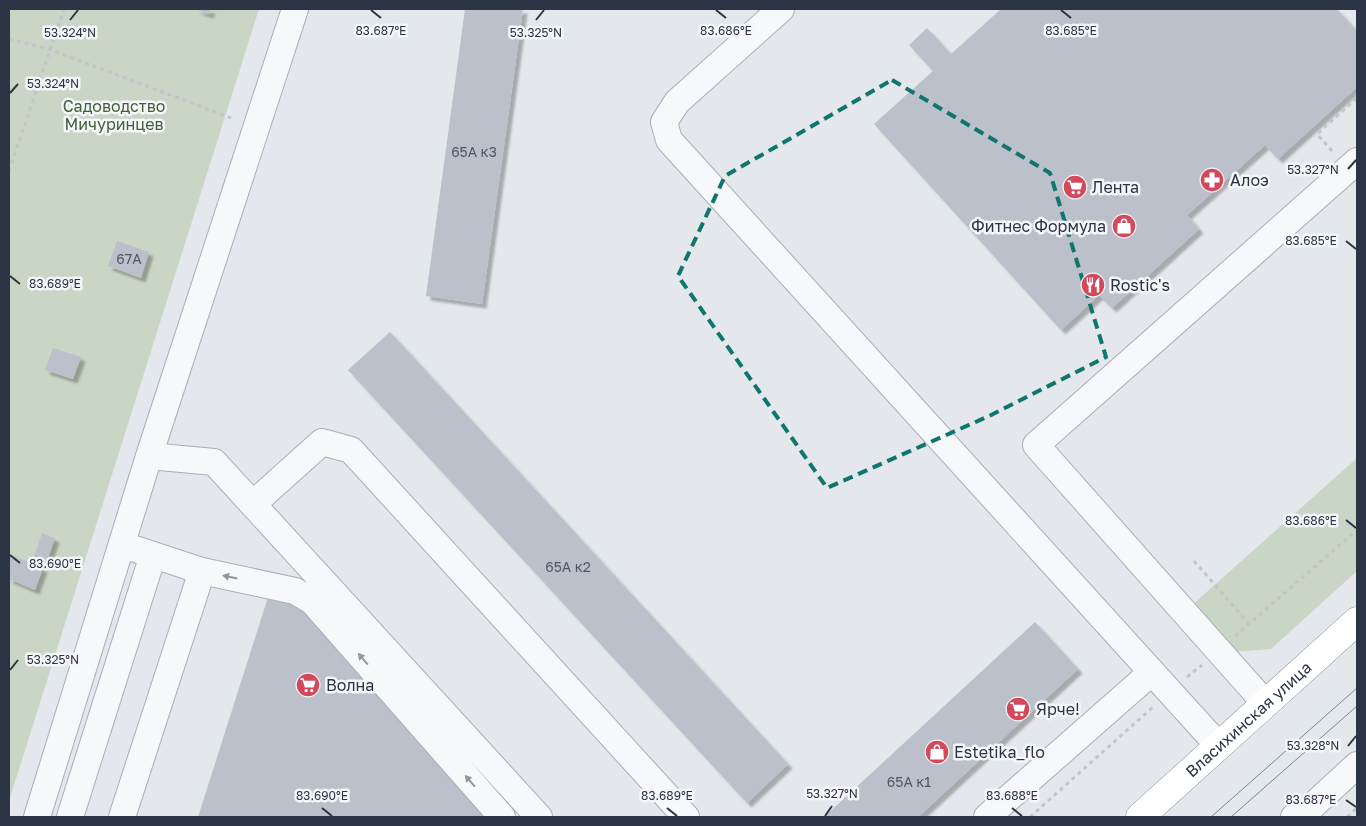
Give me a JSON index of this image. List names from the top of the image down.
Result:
{
  "streets": {
    "highway": ["Власихинская улица"]
  },
  "parks": ["Садоводство Мичуринцев"],
  "places": {
    "pharmacy": ["Алоэ"],
    "supermarket": ["Лента", "Волна", "Ярче!"],
    "shop": ["Фитнес Формула", "Estetika_flo"],
    "restaurant": ["Rostic's"]
  },
  "house_numbers": [
    "65А к3",
    "67А",
    "65А к2",
    "65А к1"
  ],
  "coordinates": [
    "83.685°E",
    "83.687°E",
    "83.686°E",
    "53.324°N",
    "53.325°N",
    "53.327°N",
    "83.689°E",
    "83.690°E",
    "53.328°N",
    "83.688°E"
  ]
}
